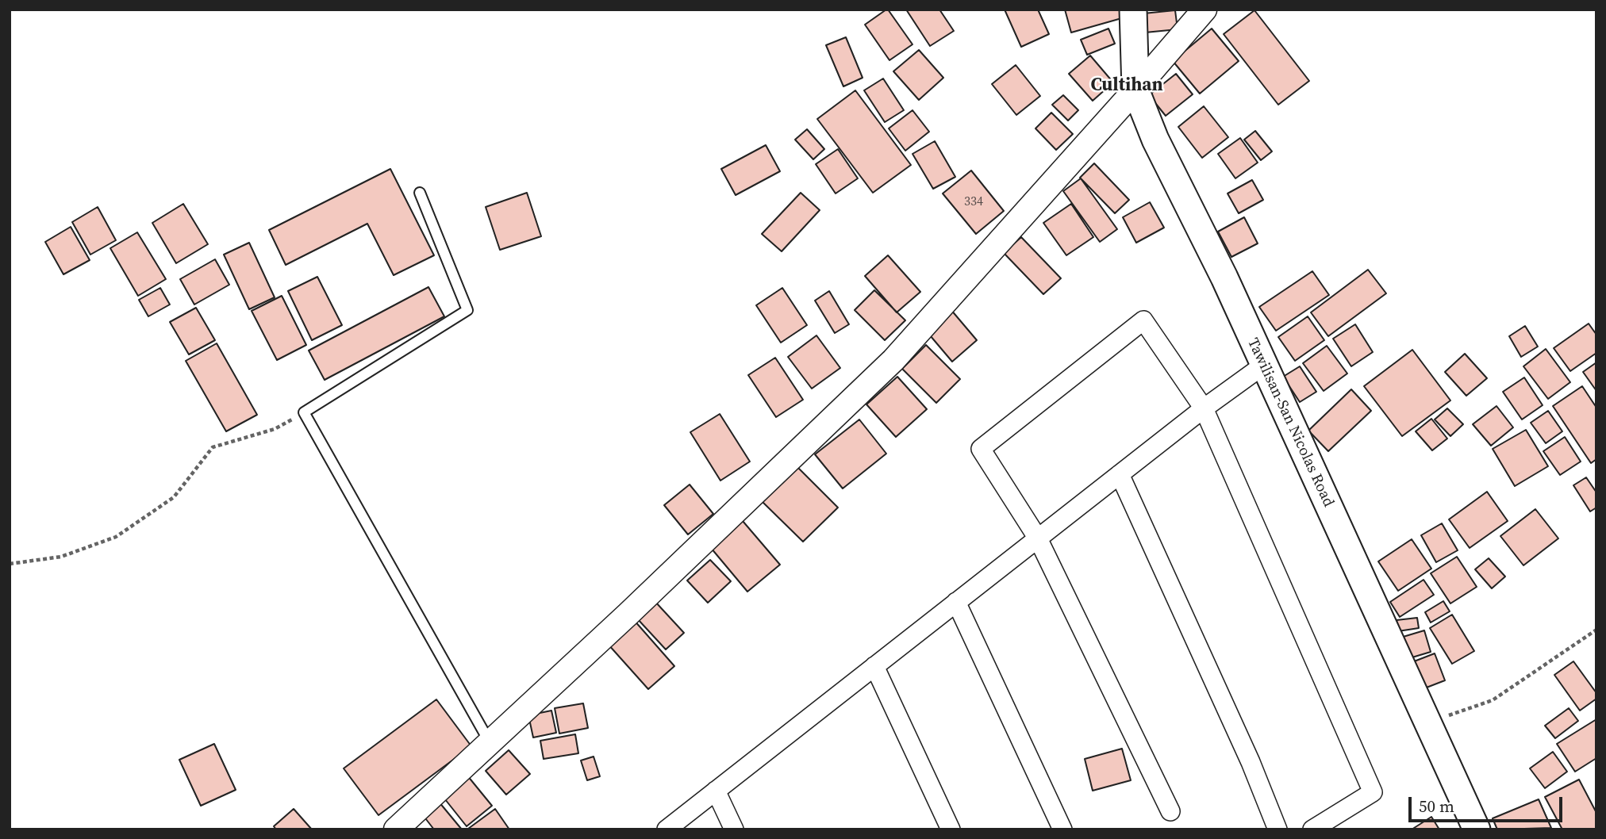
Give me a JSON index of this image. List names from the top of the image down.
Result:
{
  "streets": {
    "main road": ["Tawilisan-San Nicolas Road"]
  },
  "districts": ["Cultihan"],
  "house_numbers": ["334"],
  "scale_bar": "50 m"
}
